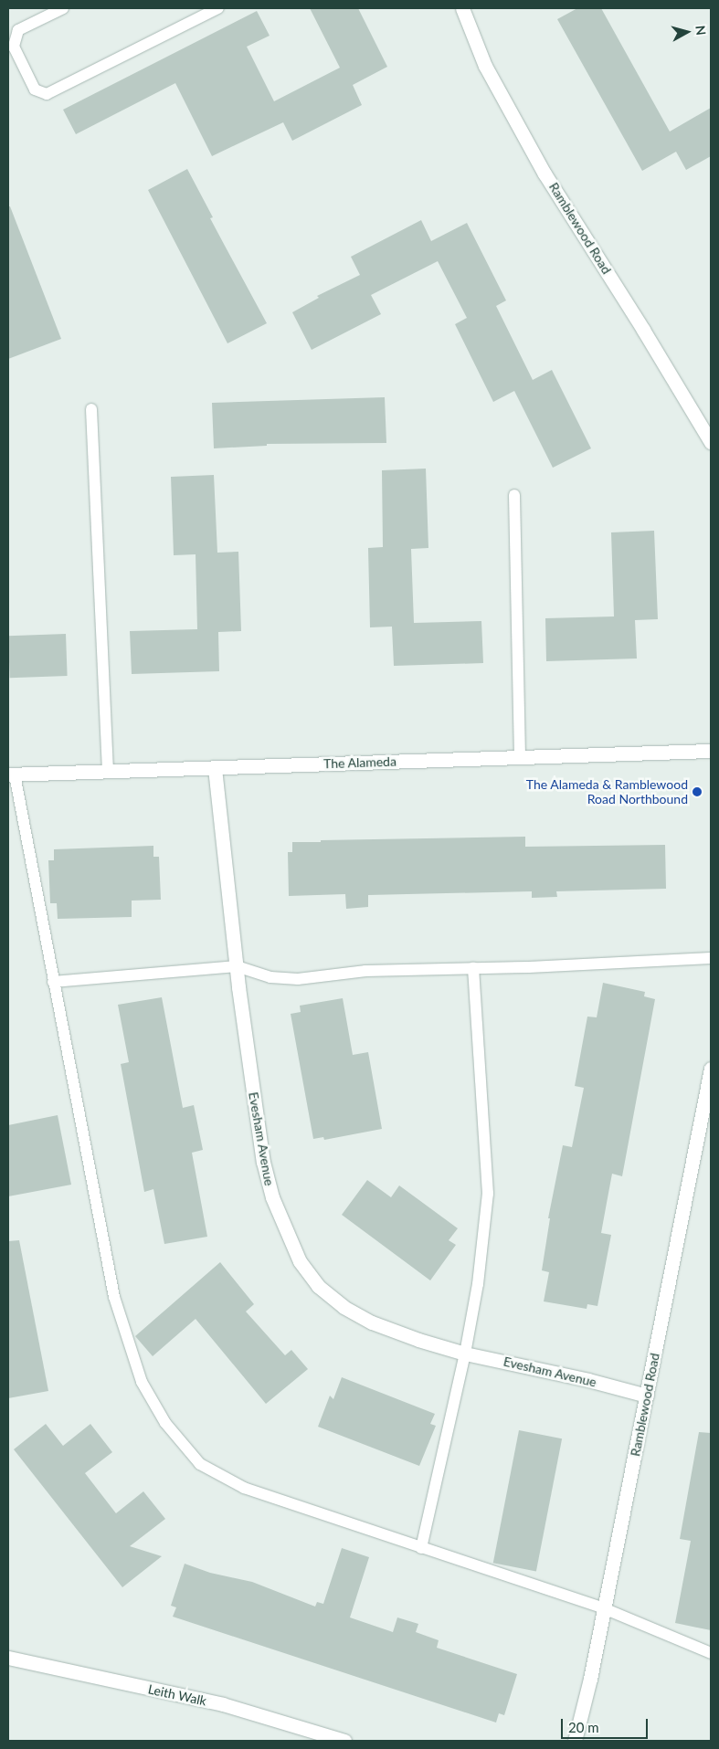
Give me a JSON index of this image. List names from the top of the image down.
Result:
{
  "streets": {
    "street": [
      "Ramblewood Road",
      "The Alameda",
      "Evesham Avenue",
      "Leith Walk"
    ]
  },
  "crossings": [
    ["Ramblewood Road", "Evesham Avenue"],
    ["The Alameda", "Evesham Avenue"]
  ],
  "places": ["The Alameda & Ramblewood Road Northbound"],
  "scale_bar": "20 m",
  "north": "right"
}
